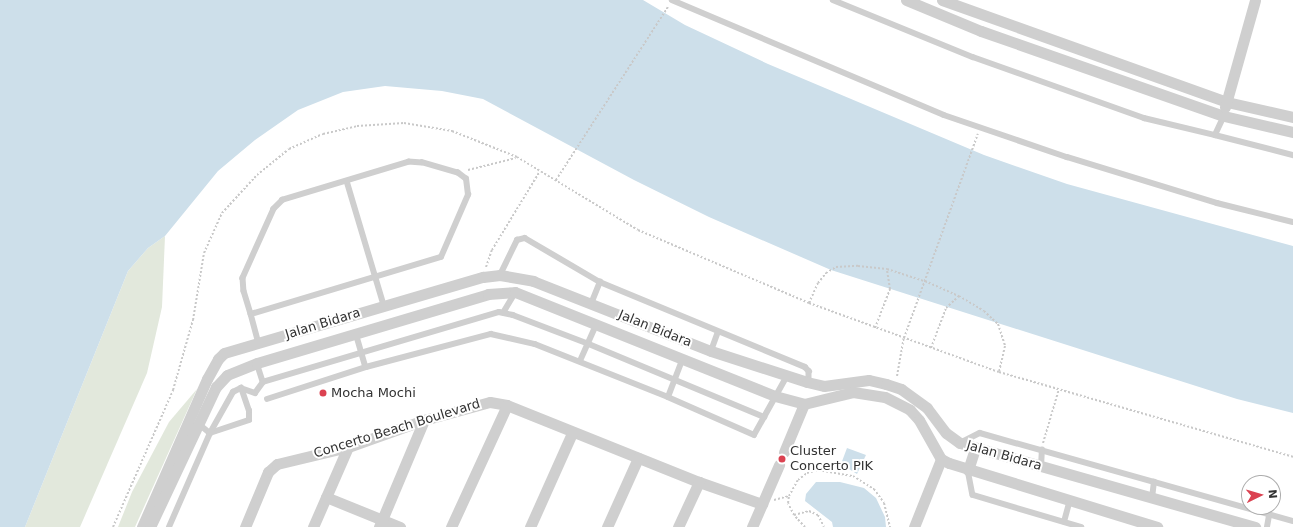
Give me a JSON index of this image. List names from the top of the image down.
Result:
{
  "streets": {
    "street": ["Jalan Bidara", "Concerto Beach Boulevard"]
  },
  "places": ["Mocha Mochi", "Cluster Concerto PIK"],
  "north": "right"
}
